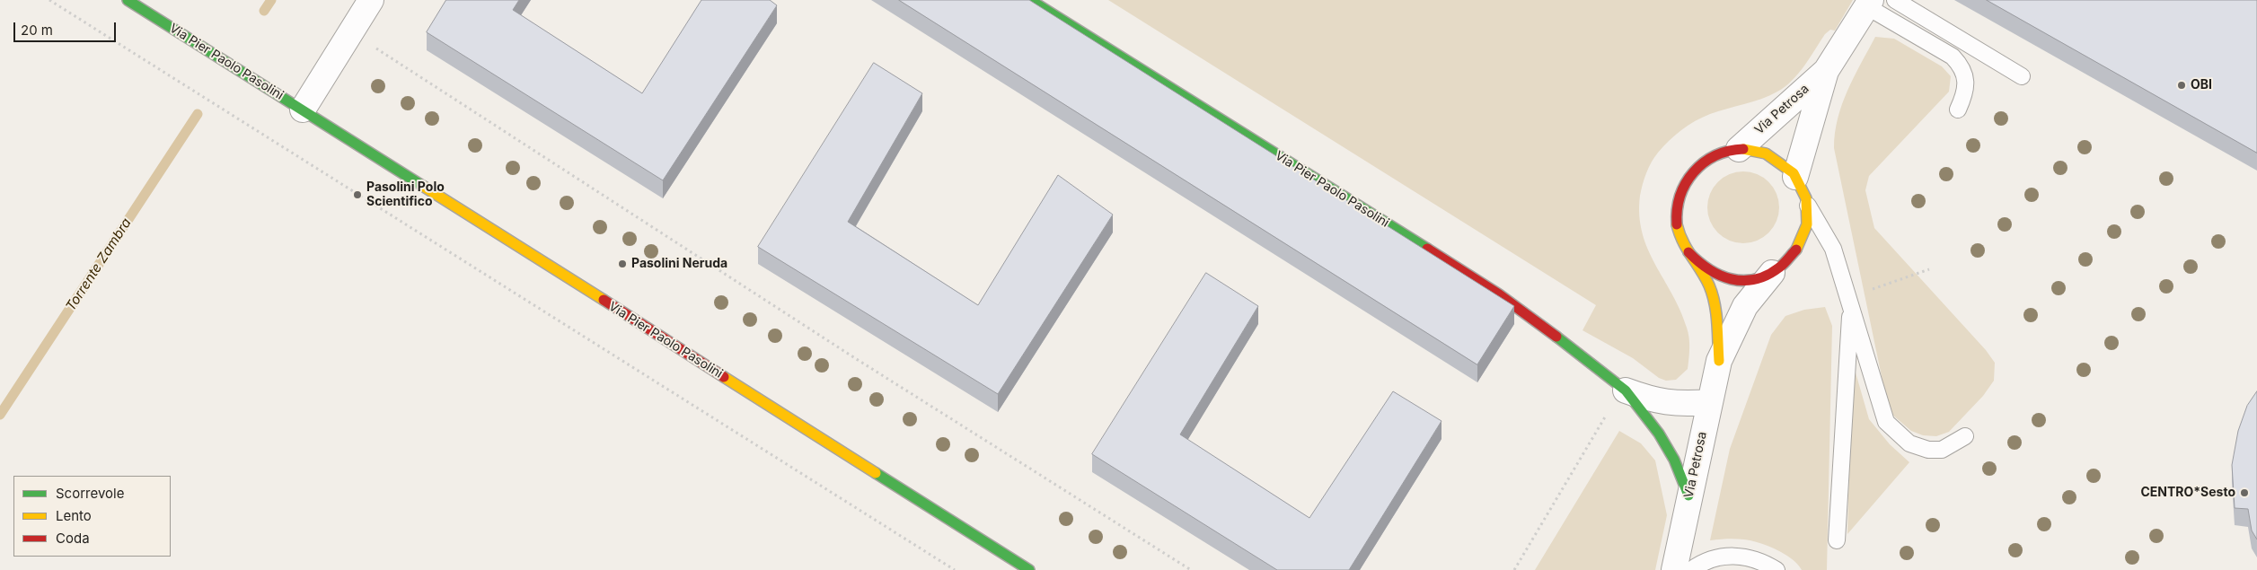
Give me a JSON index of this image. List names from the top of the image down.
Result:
{
  "streets": {
    "street": ["Via Pier Paolo Pasolini", "Via Petrosa"]
  },
  "crossings": [
    ["Via Pier Paolo Pasolini", "Via Petrosa"]
  ],
  "water": ["Torrente Zambra"],
  "places": [
    "OBI",
    "Pasolini Polo Scientifico",
    "Pasolini Neruda",
    "CENTRO*Sesto"
  ],
  "legend": ["Scorrevole", "Lento", "Coda"],
  "scale_bar": "20 m"
}
